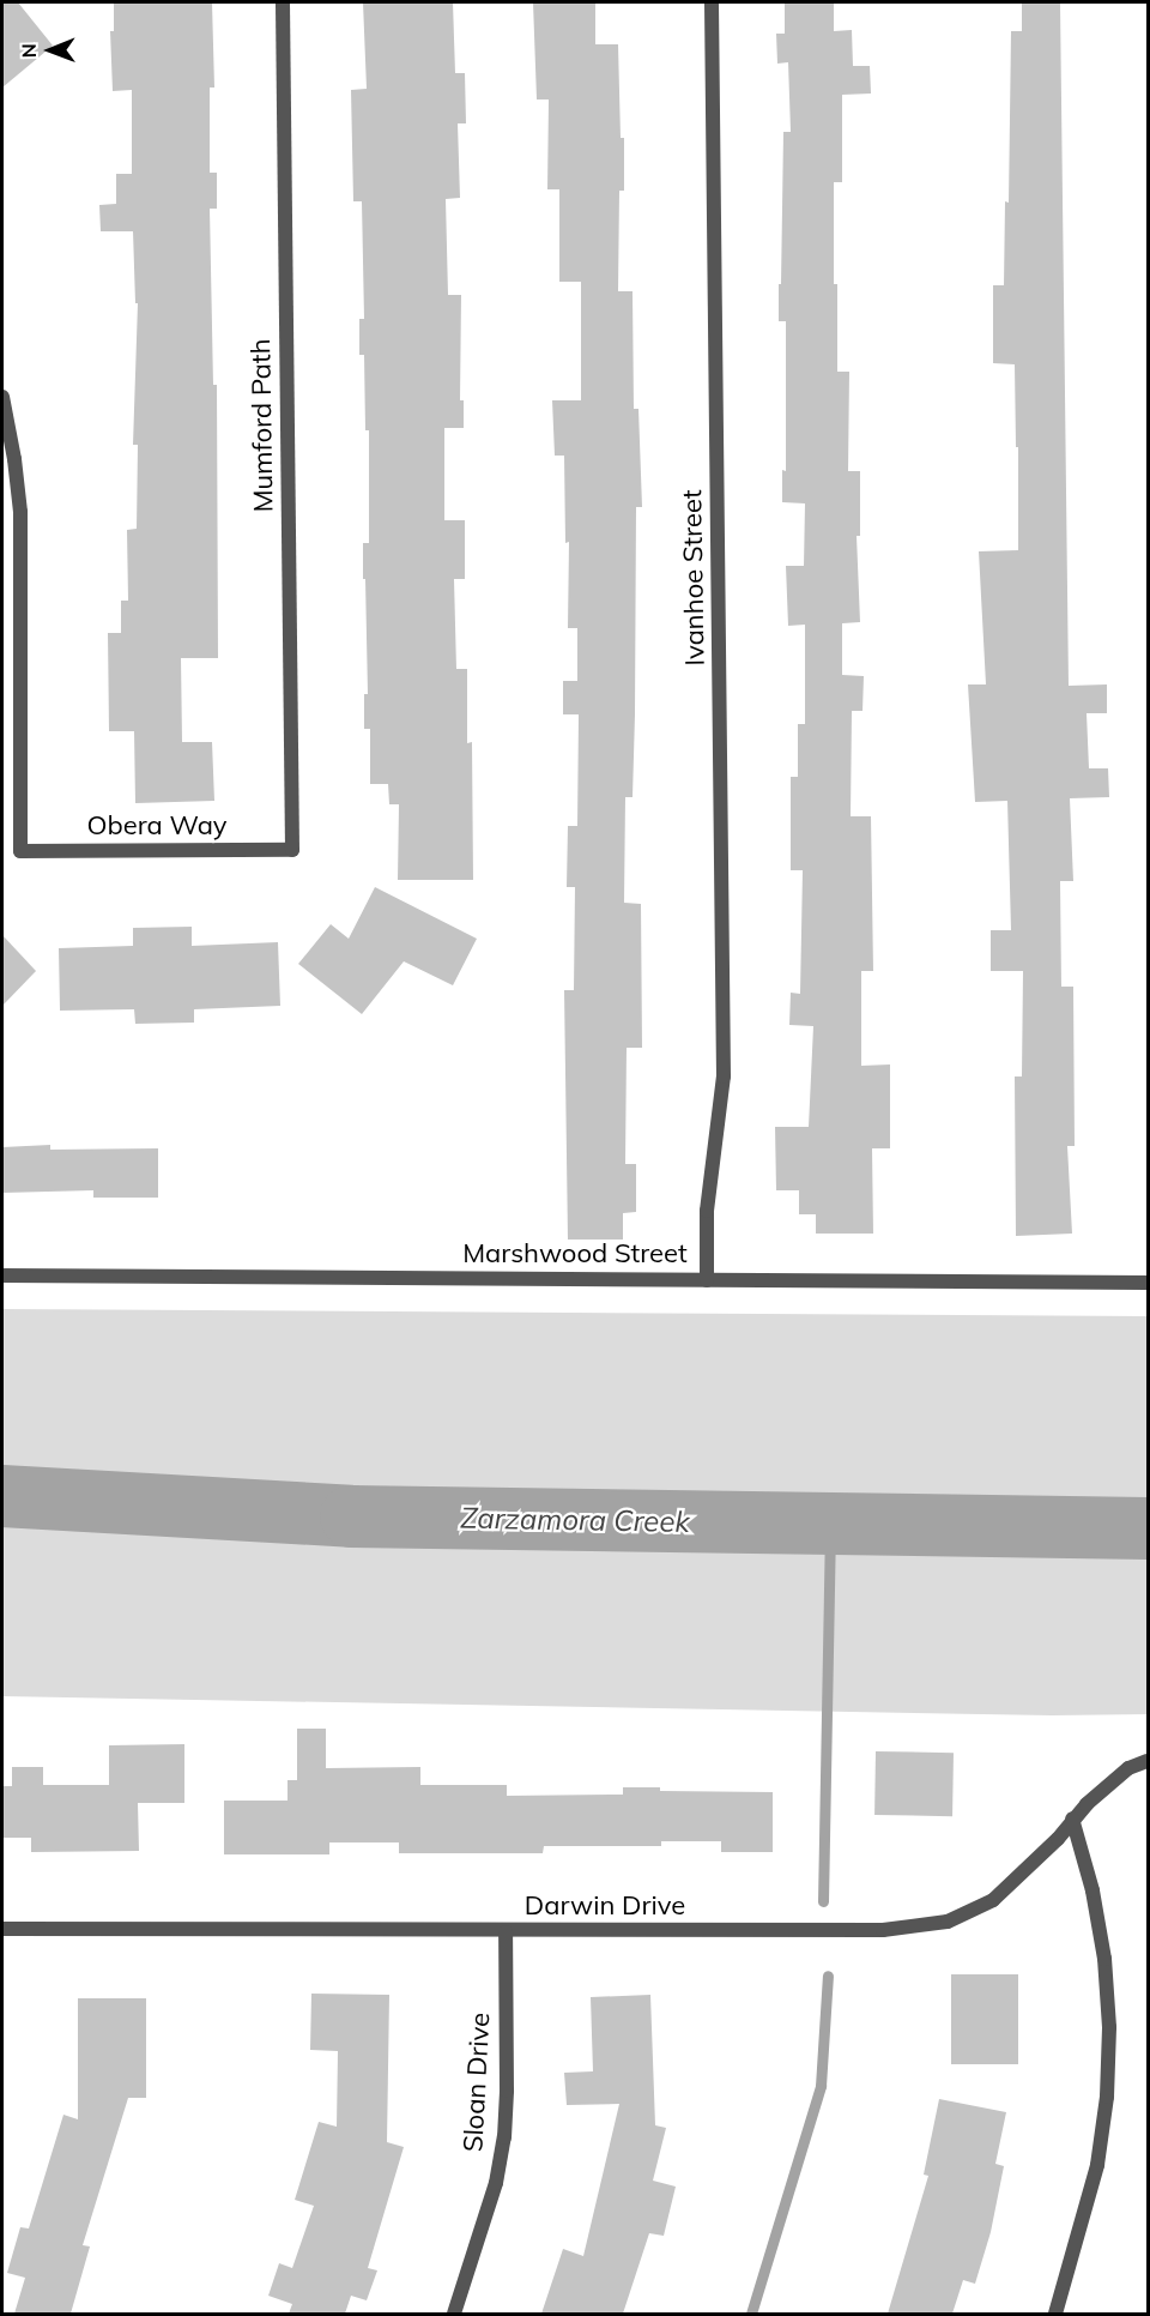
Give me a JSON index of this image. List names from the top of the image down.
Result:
{
  "streets": {
    "street": [
      "Mumford Path",
      "Ivanhoe Street",
      "Obera Way",
      "Marshwood Street",
      "Darwin Drive",
      "Sloan Drive"
    ]
  },
  "crossings": [
    ["Mumford Path", "Obera Way"],
    ["Ivanhoe Street", "Marshwood Street"],
    ["Darwin Drive", "Sloan Drive"]
  ],
  "water": ["Zarzamora Creek"],
  "north": "left"
}
